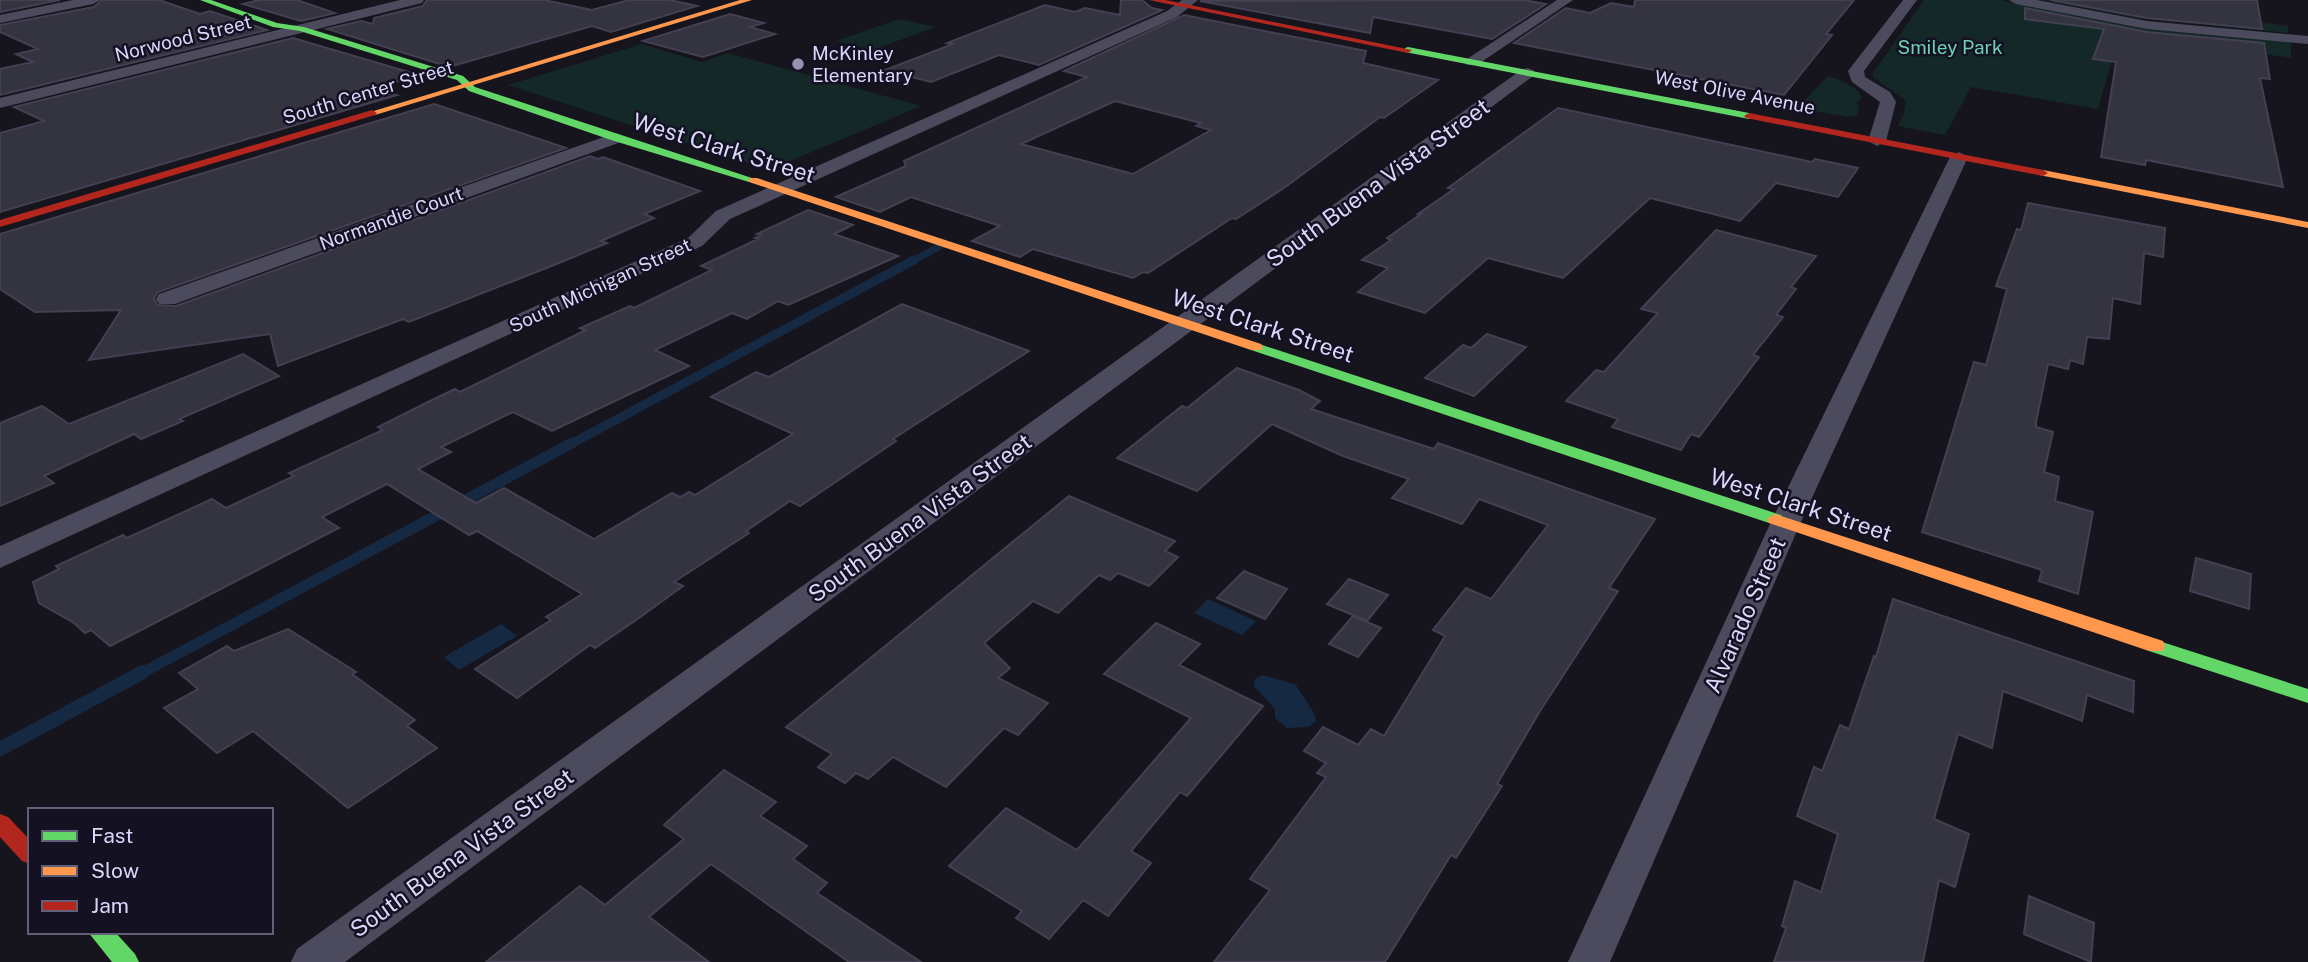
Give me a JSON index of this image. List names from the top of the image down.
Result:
{
  "streets": {
    "street": [
      "Norwood Street",
      "South Center Street",
      "West Olive Avenue",
      "West Clark Street",
      "South Buena Vista Street",
      "Normandie Court",
      "South Michigan Street",
      "Alvarado Street"
    ]
  },
  "crossings": [
    ["Norwood Street", "West Clark Street"],
    ["South Center Street", "West Clark Street"],
    ["West Olive Avenue", "South Buena Vista Street"],
    ["West Olive Avenue", "South Michigan Street"],
    ["West Olive Avenue", "Alvarado Street"],
    ["West Clark Street", "South Buena Vista Street"],
    ["West Clark Street", "Normandie Court"],
    ["West Clark Street", "South Michigan Street"],
    ["West Clark Street", "Alvarado Street"]
  ],
  "parks": ["Smiley Park"],
  "places": ["McKinley Elementary"],
  "legend": ["Fast", "Slow", "Jam"]
}
